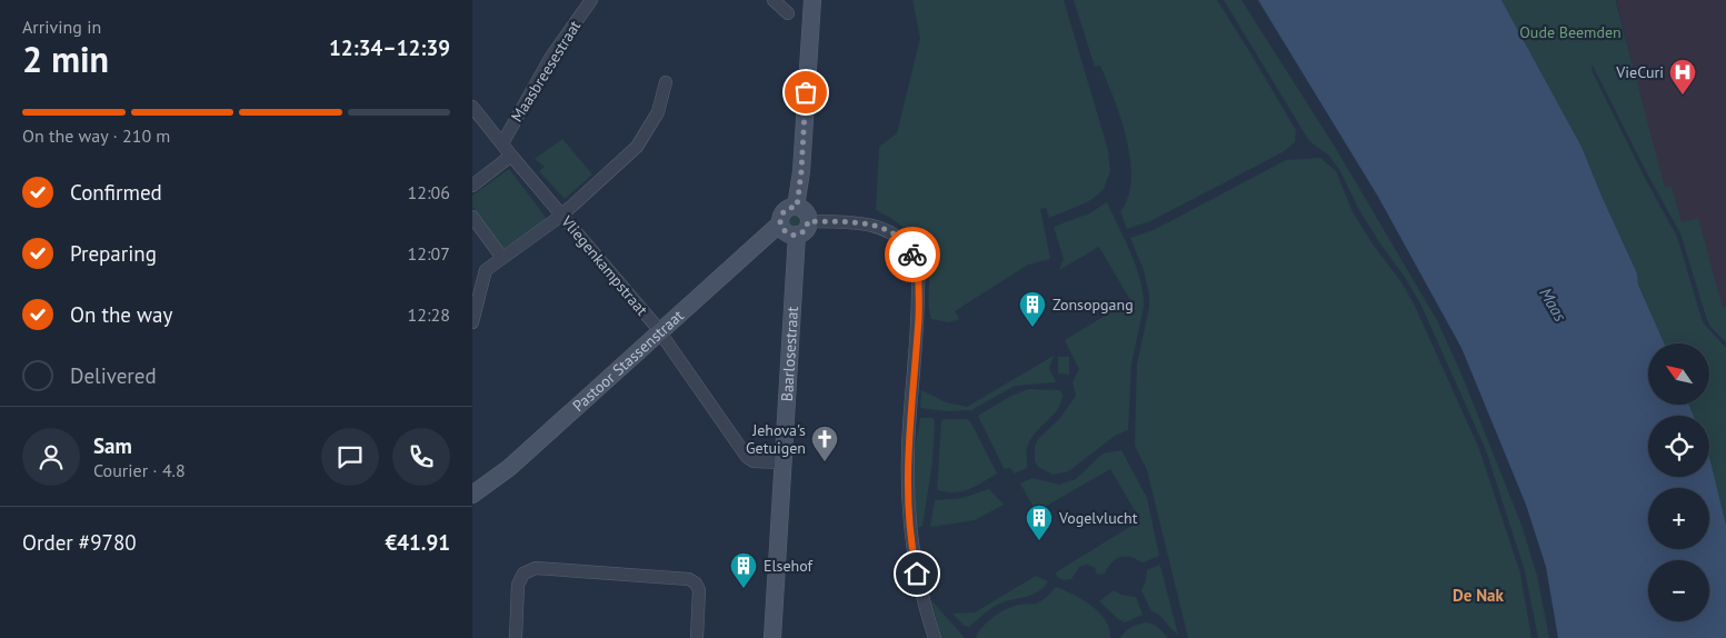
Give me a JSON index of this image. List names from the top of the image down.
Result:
{
  "streets": {
    "street": [
      "Maasbreesestraat",
      "Vliegenkampstraat",
      "Baarlosestraat",
      "Pastoor Stassenstraat"
    ]
  },
  "crossings": [
    ["Maasbreesestraat", "Vliegenkampstraat"],
    ["Vliegenkampstraat", "Baarlosestraat"],
    ["Vliegenkampstraat", "Pastoor Stassenstraat"],
    ["Baarlosestraat", "Pastoor Stassenstraat"]
  ],
  "districts": ["De Nak"],
  "water": ["Maas"],
  "parks": ["Oude Beemden"],
  "places": {
    "hospital": ["VieCuri"],
    "building": ["Zonsopgang", "Vogelvlucht", "Elsehof"],
    "church": ["Jehova's Getuigen"]
  },
  "north": "top left",
  "page": {
    "heading": ["2 min", "Arriving in", "12:34–12:39"],
    "panel": [
      "Sam",
      "Courier · 4.8",
      "Order #9780",
      "€41.91"
    ],
    "bar": "On the way · 210 m",
    "list": [
      ["Confirmed", "12:06"],
      ["Preparing", "12:07"],
      ["On the way", "12:28"],
      "Delivered"
    ],
    "map_buttons": ["+", "−"]
  }
}
